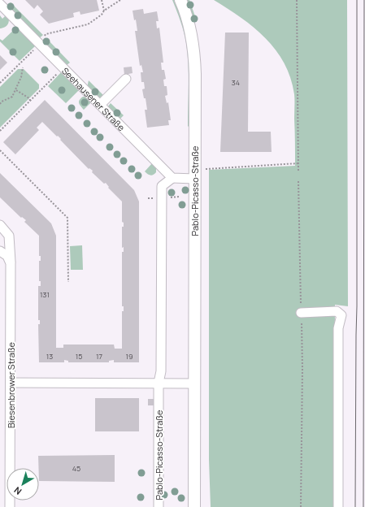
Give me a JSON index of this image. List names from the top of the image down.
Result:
{
  "streets": {
    "main road": ["Pablo-Picasso-Straße"],
    "street": ["Seehausener Straße", "Biesenbrower Straße"]
  },
  "crossings": [
    ["Seehausener Straße", "Pablo-Picasso-Straße"]
  ],
  "house_numbers": [
    "34",
    "131",
    "13",
    "15",
    "17",
    "19",
    "45"
  ],
  "north": "bottom left"
}
